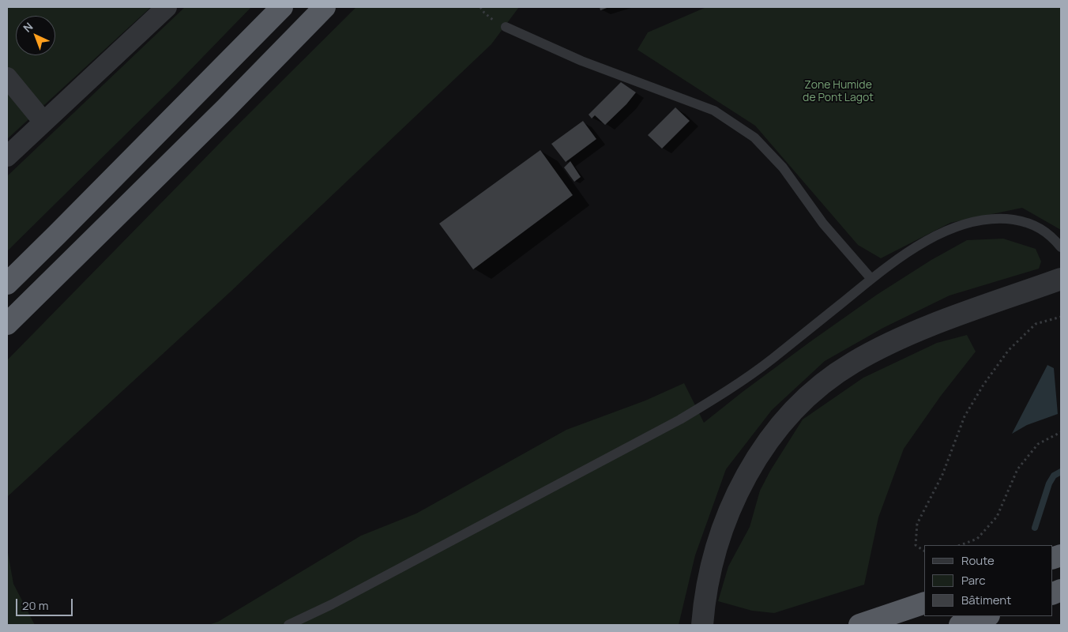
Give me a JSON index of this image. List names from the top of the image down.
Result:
{
  "parks": ["Zone Humide de Pont Lagot"],
  "legend": ["Route", "Parc", "Bâtiment"],
  "scale_bar": "20 m",
  "north": "top left"
}
